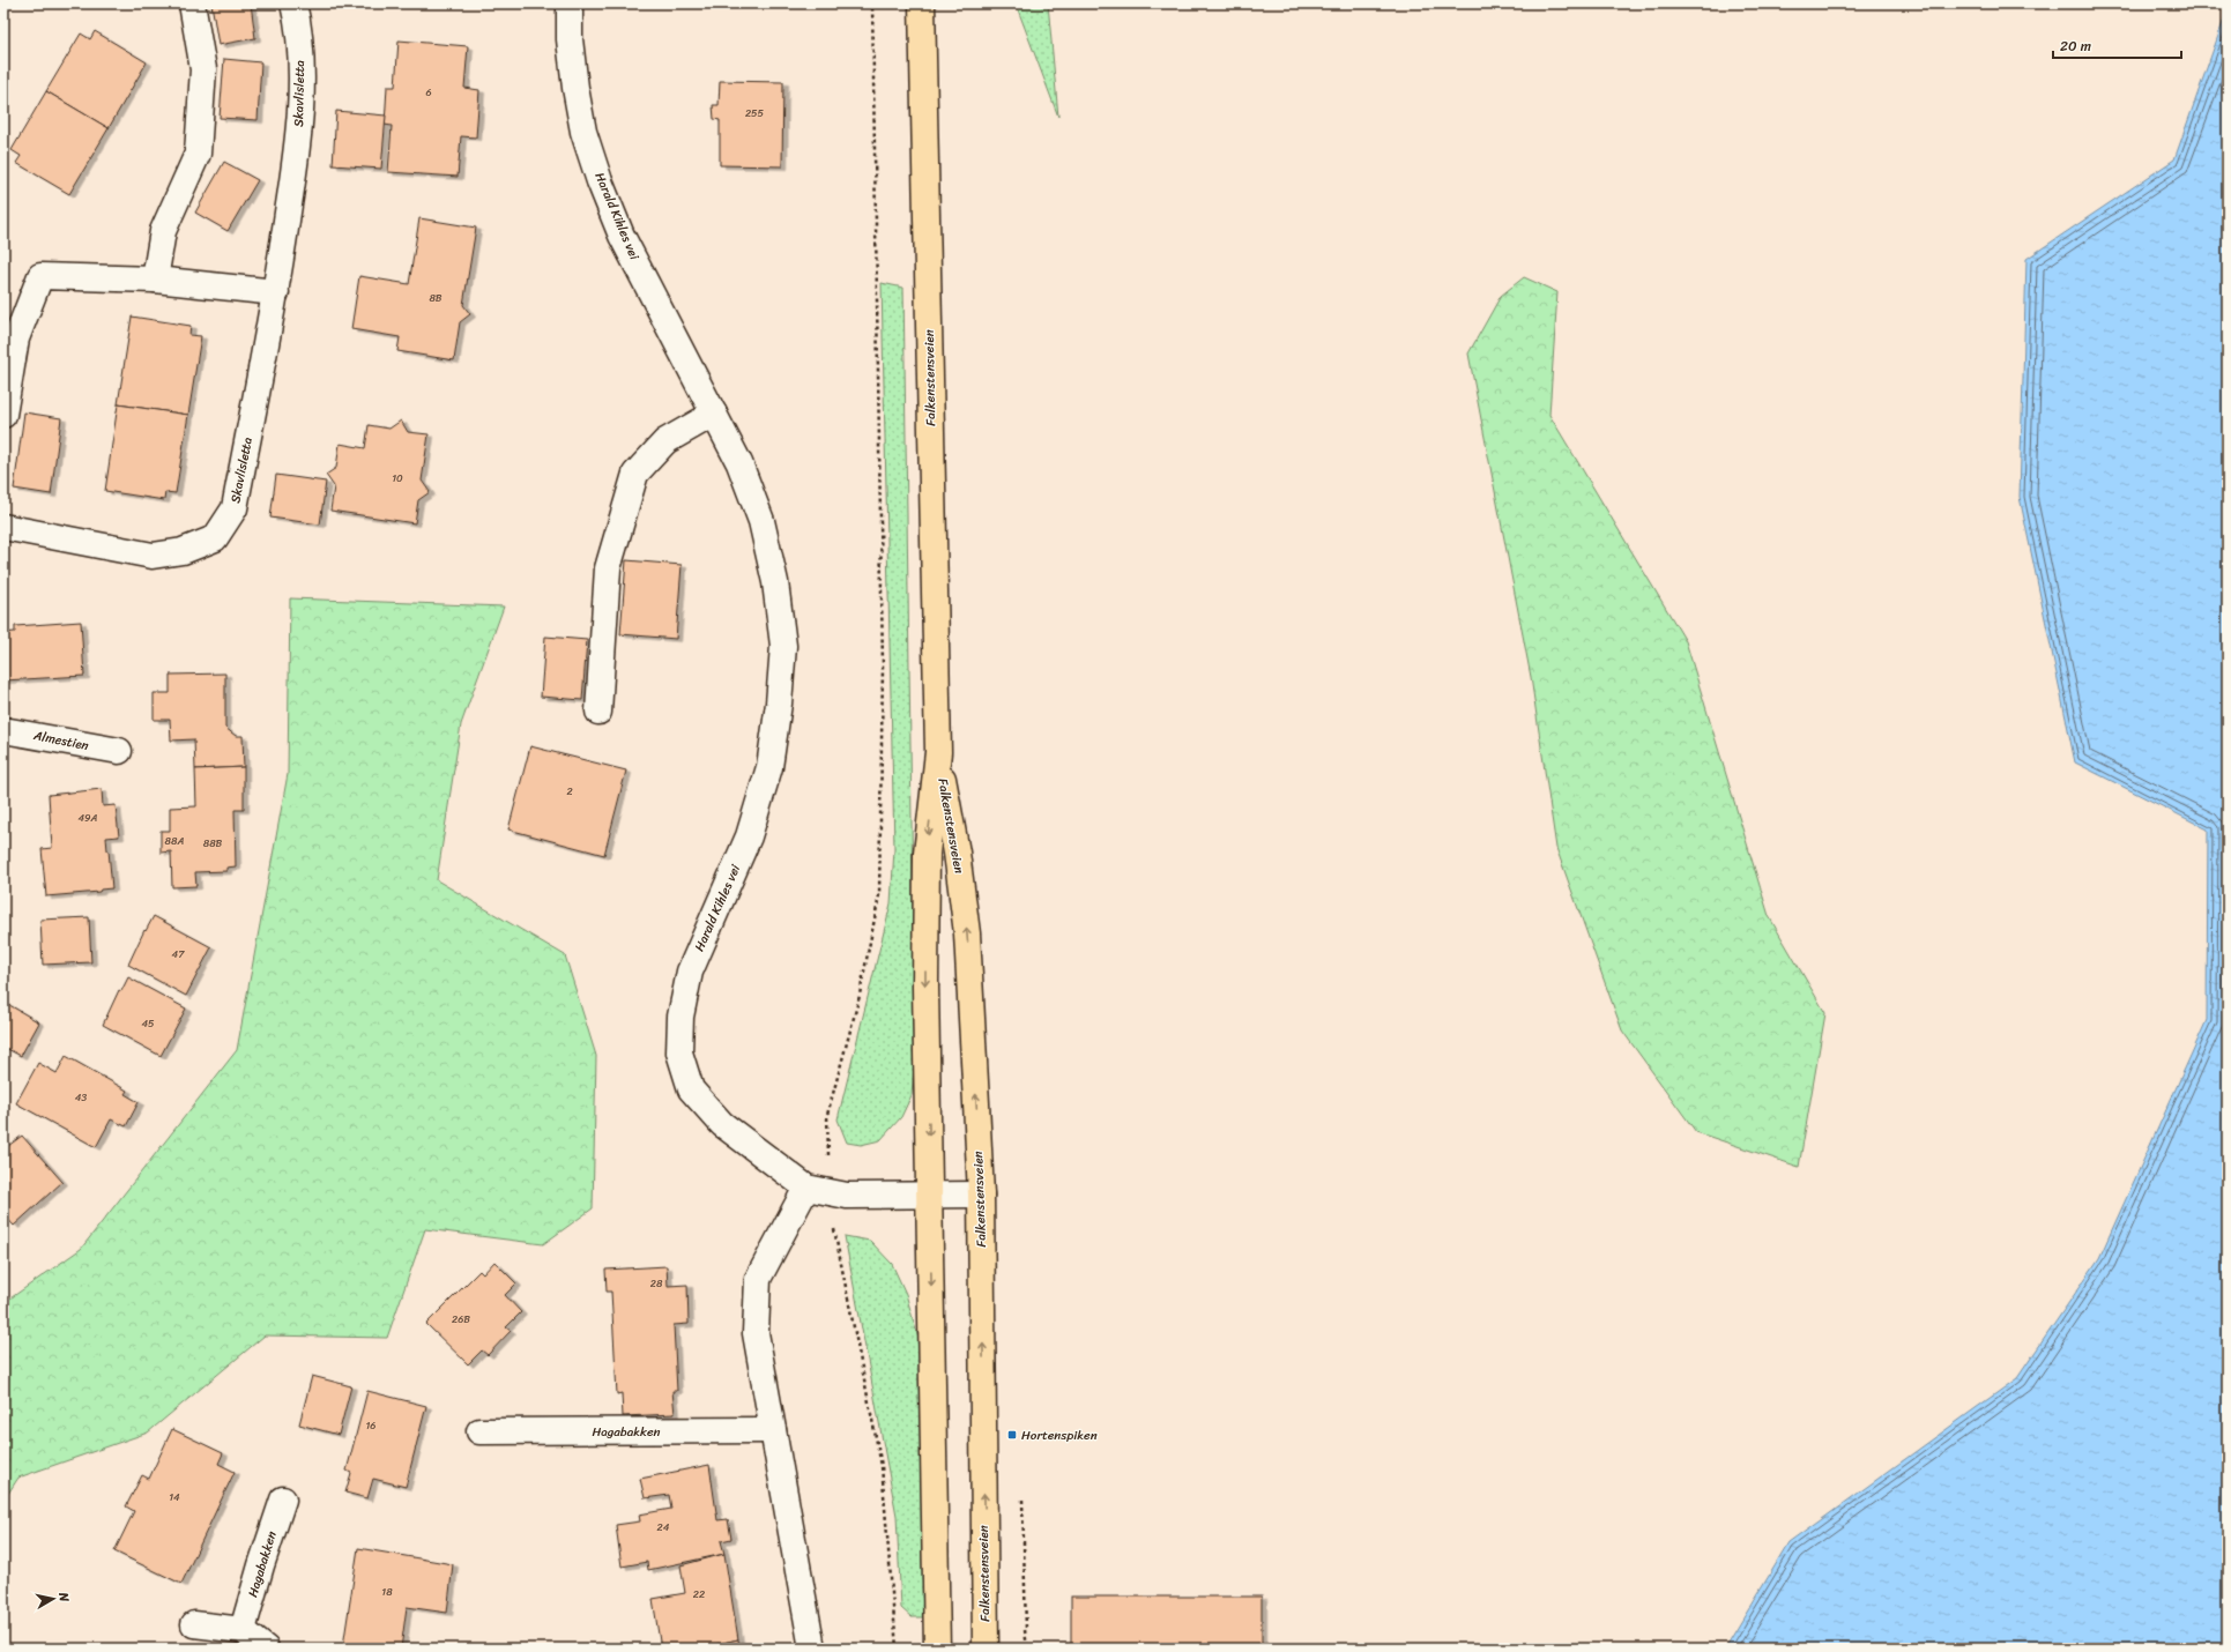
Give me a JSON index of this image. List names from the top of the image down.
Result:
{
  "streets": {
    "main road": ["Falkenstensveien"],
    "street": [
      "Skavlisletta",
      "Harald Kihles vei",
      "Almestien",
      "Hagabakken"
    ]
  },
  "places": {
    "transit": ["Hortenspiken"]
  },
  "house_numbers": [
    "6",
    "255",
    "8B",
    "10",
    "2",
    "49A",
    "88A",
    "88B",
    "47",
    "45",
    "43",
    "28",
    "26B",
    "16",
    "14",
    "24",
    "18",
    "22"
  ],
  "scale_bar": "20 m",
  "north": "right"
}
